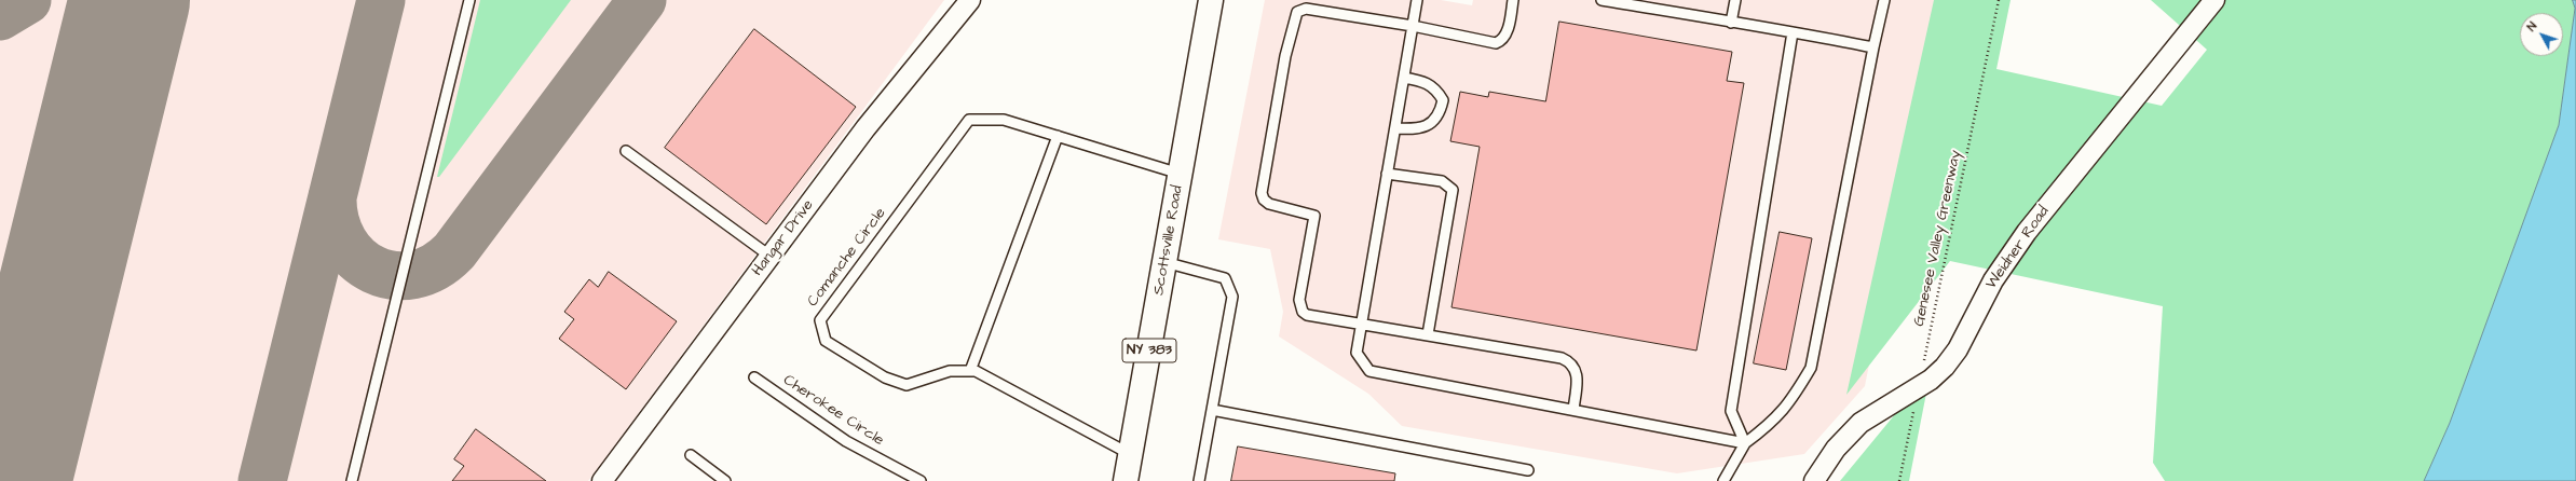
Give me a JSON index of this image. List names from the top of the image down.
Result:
{
  "streets": {
    "main road": ["Scottsville Road", "NY 383"],
    "street": ["Hangar Drive", "Weidner Road"],
    "lane": ["Comanche Circle", "Cherokee Circle"],
    "path": ["Genesee Valley Greenway"]
  },
  "crossings": [
    ["Genesee Valley Greenway", "Weidner Road"],
    ["Scottsville Road", "Comanche Circle"]
  ],
  "north": "top left"
}
